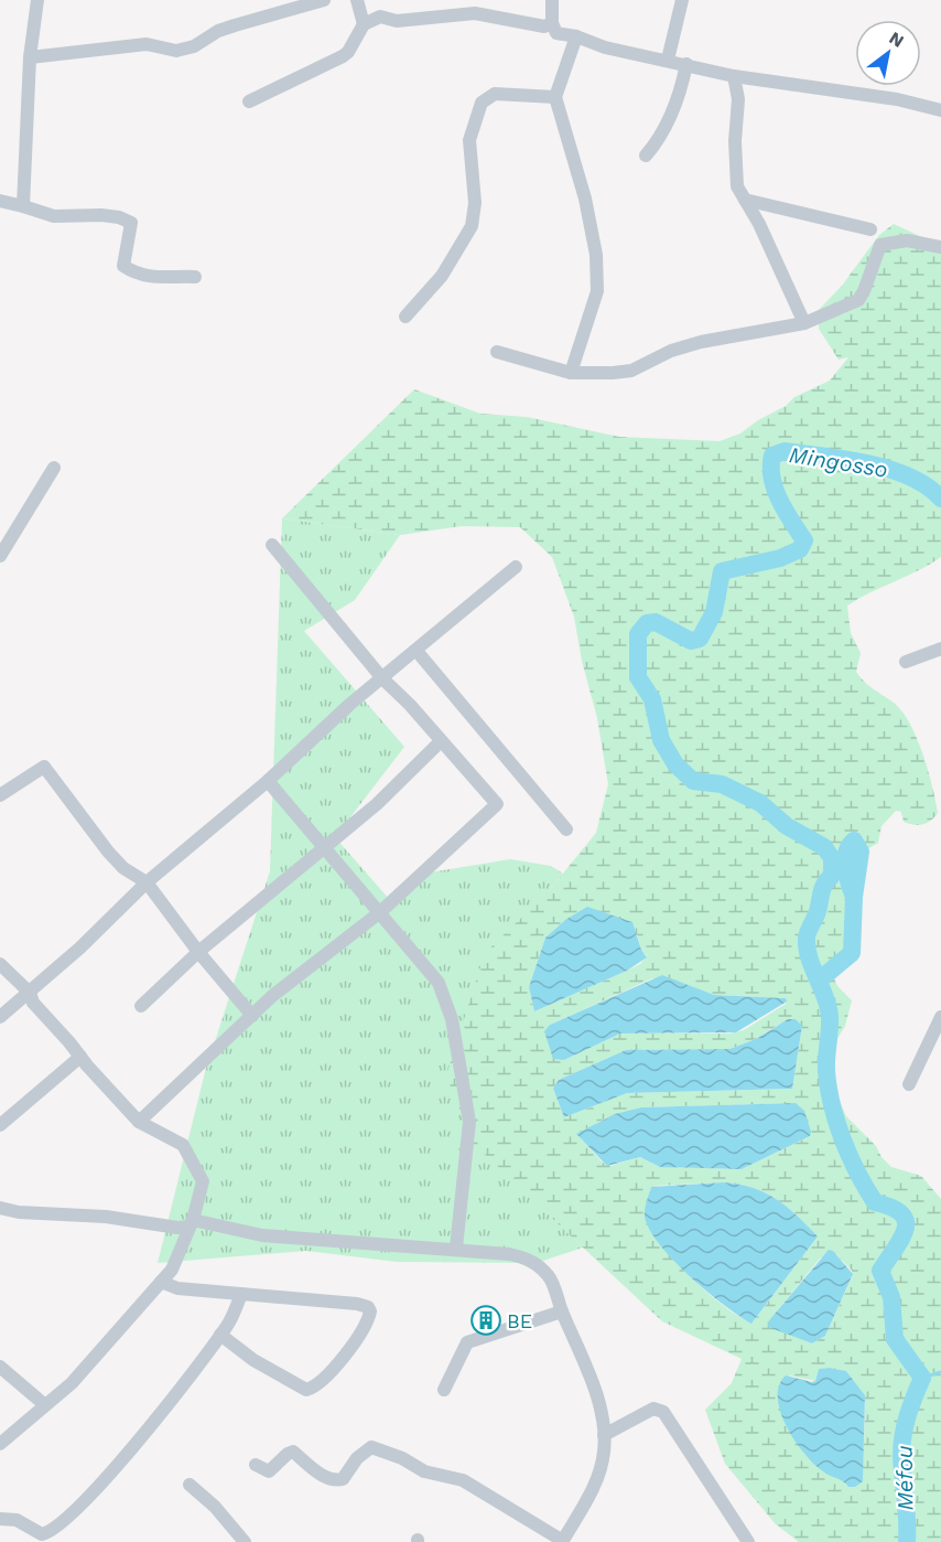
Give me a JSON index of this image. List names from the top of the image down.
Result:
{
  "water": ["Mingosso", "Méfou"],
  "places": {
    "building": ["BE"]
  },
  "north": "top right"
}
